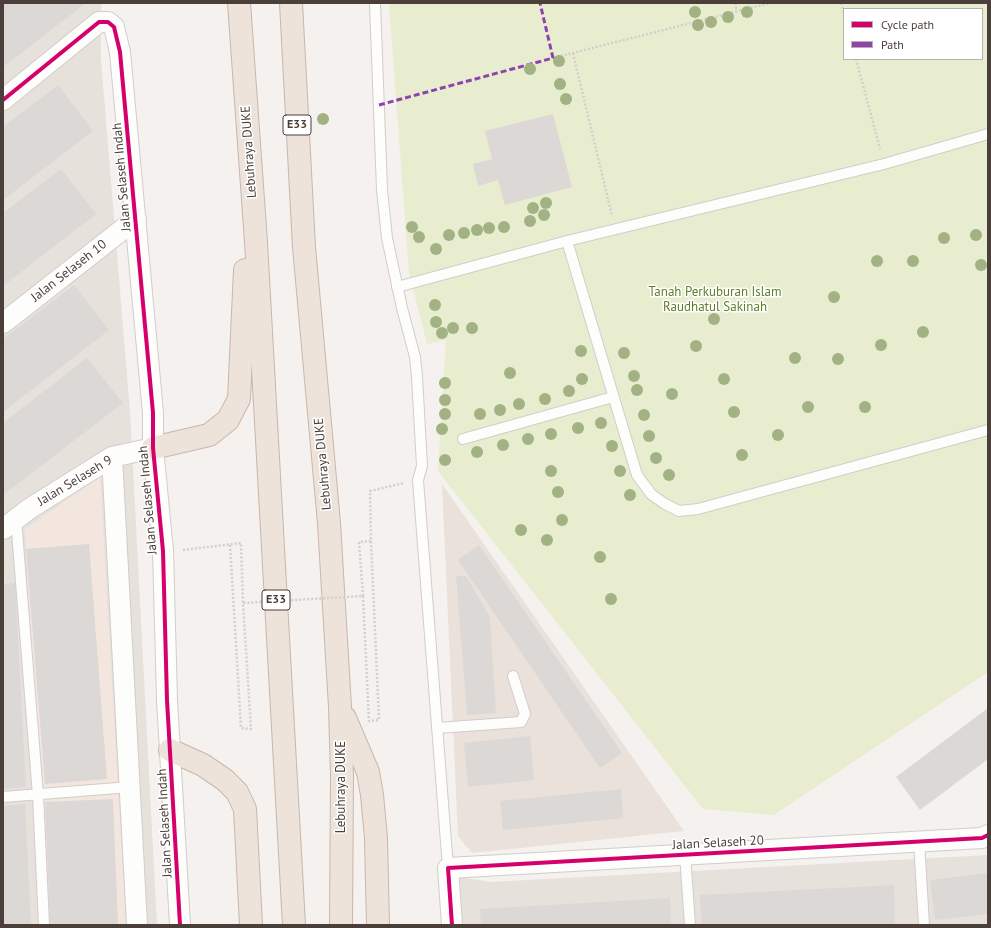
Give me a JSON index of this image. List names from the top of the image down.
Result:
{
  "streets": {
    "highway": ["E33", "Lebuhraya DUKE"],
    "street": [
      "Jalan Selaseh Indah",
      "Jalan Selaseh 10",
      "Jalan Selaseh 9",
      "Jalan Selaseh 20"
    ]
  },
  "crossings": [
    ["Jalan Selaseh Indah", "Jalan Selaseh 10"],
    ["Jalan Selaseh Indah", "Jalan Selaseh 9"]
  ],
  "parks": ["Tanah Perkuburan Islam Raudhatul Sakinah"],
  "legend": ["Cycle path", "Path"]
}
